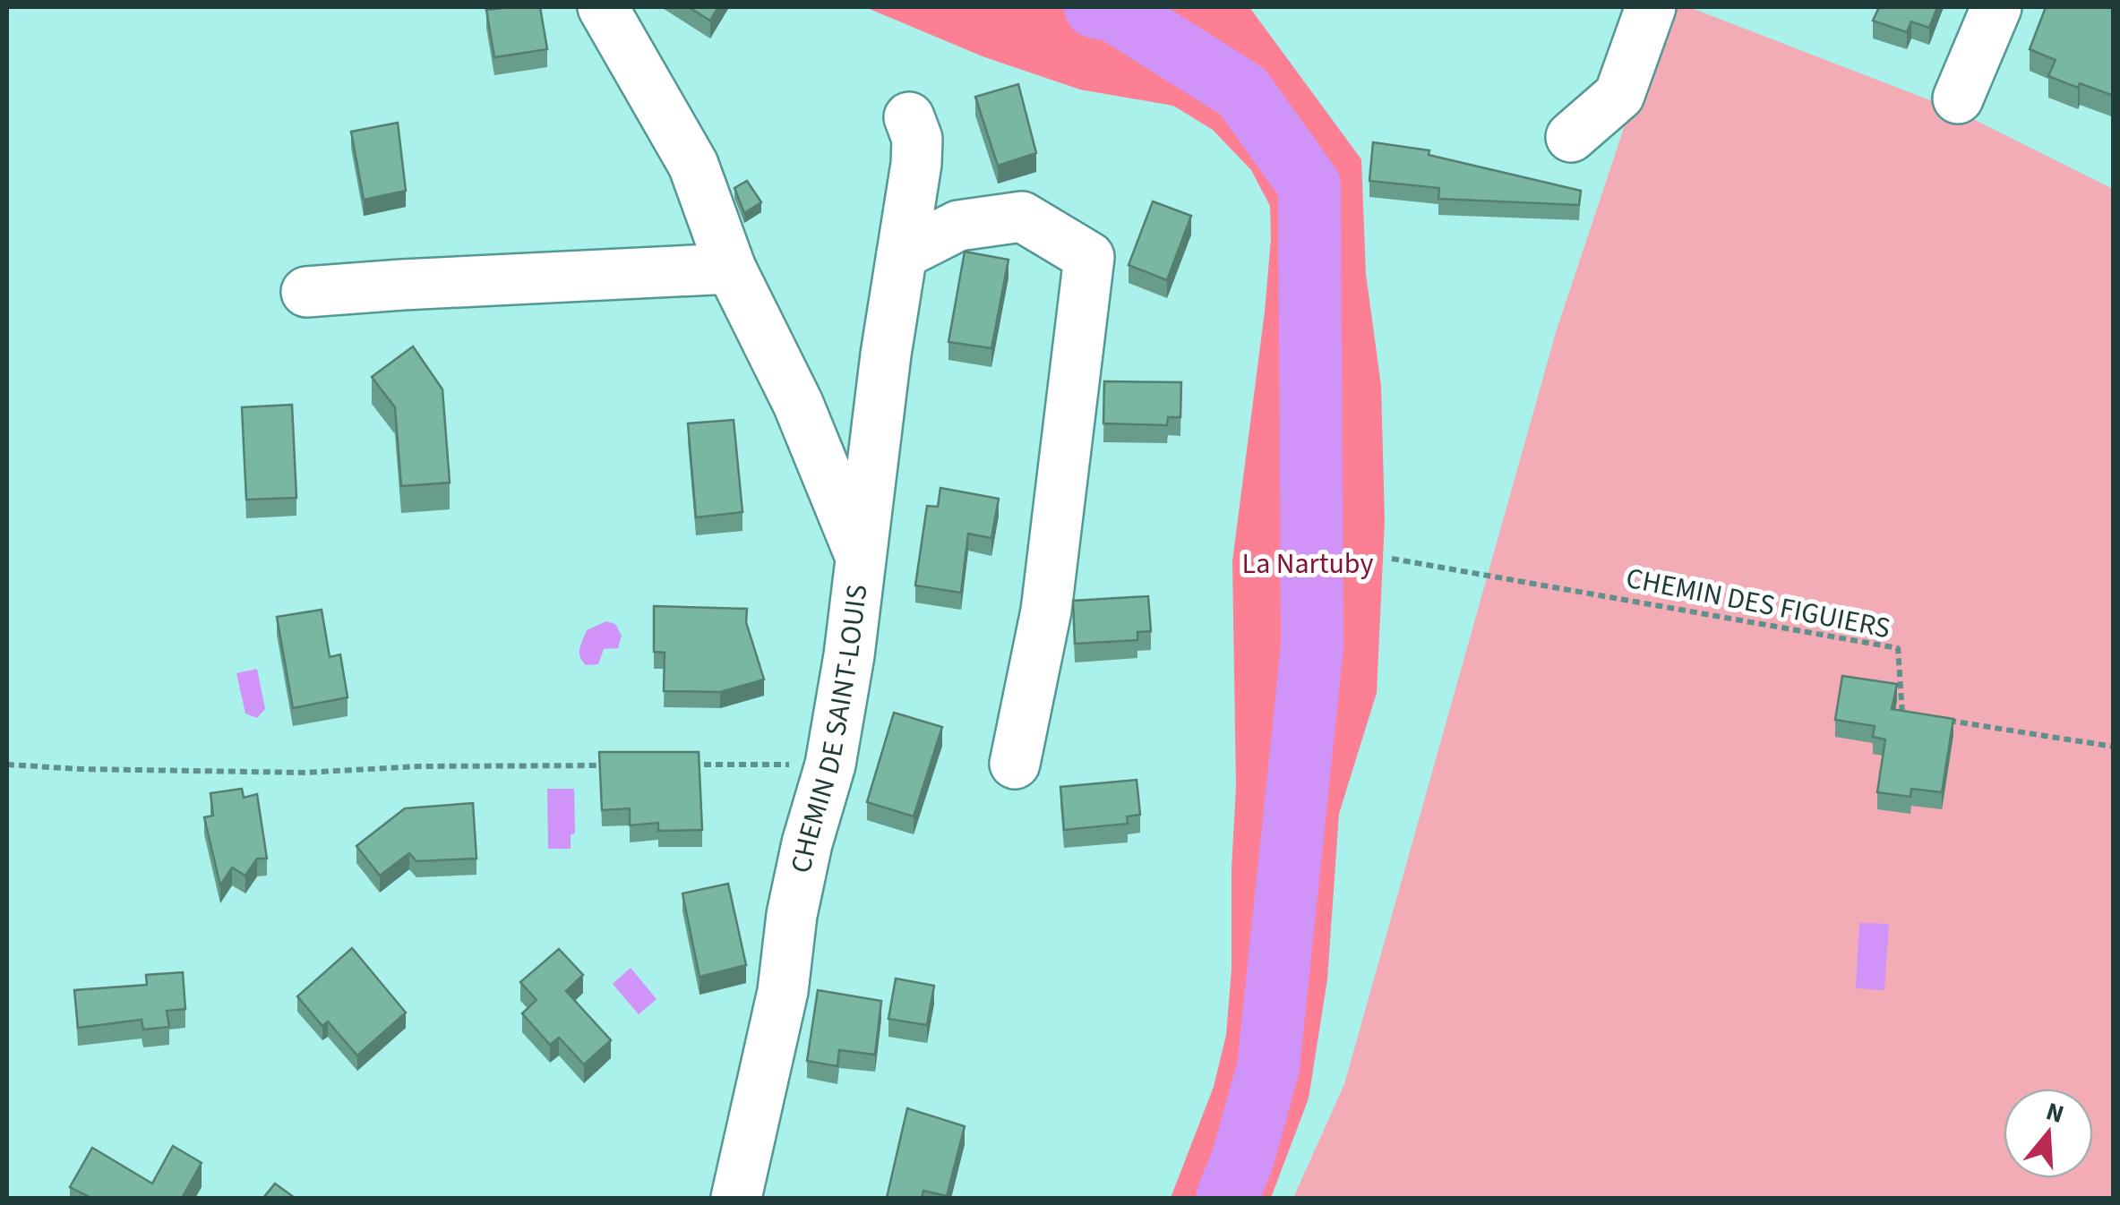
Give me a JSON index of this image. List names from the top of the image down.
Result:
{
  "streets": {
    "street": ["CHEMIN DE SAINT-LOUIS"],
    "path": ["CHEMIN DES FIGUIERS"]
  },
  "parks": ["La Nartuby"],
  "north": "top"
}
